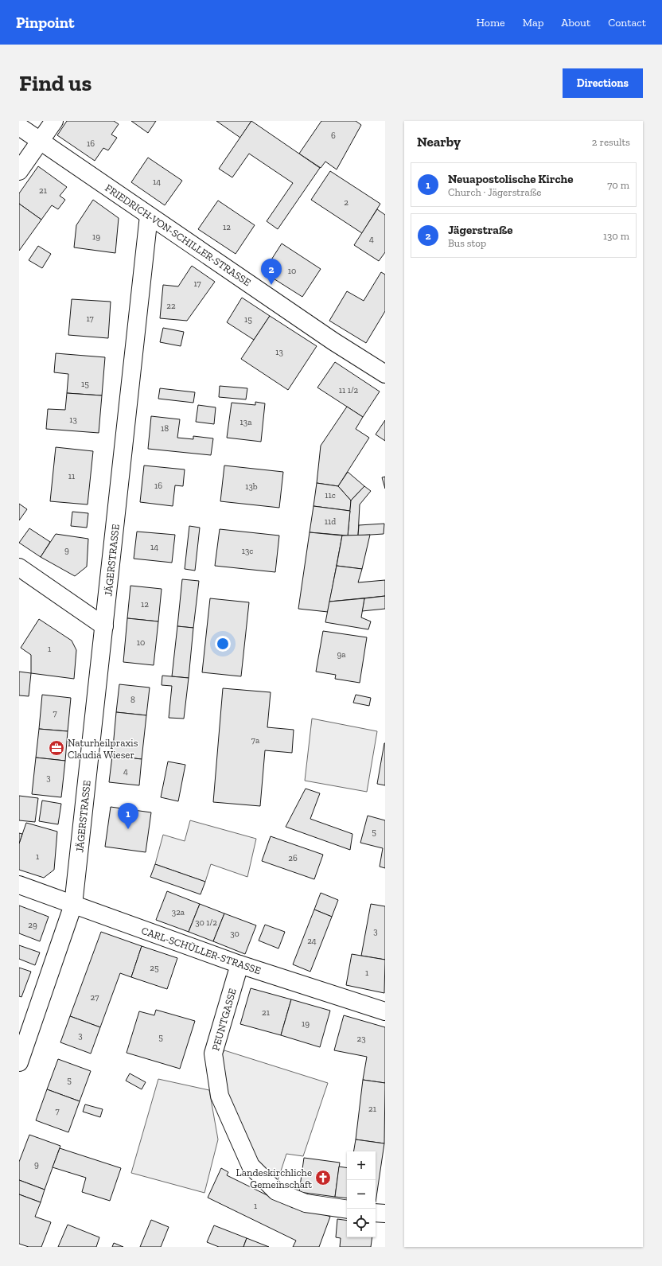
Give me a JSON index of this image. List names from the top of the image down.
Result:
{
  "streets": {
    "street": [
      "FRIEDRICH-VON-SCHILLER-STRASSE",
      "JÄGERSTRASSE",
      "CARL-SCHÜLLER-STRASSE",
      "PEUNTGASSE"
    ]
  },
  "crossings": [
    ["FRIEDRICH-VON-SCHILLER-STRASSE", "JÄGERSTRASSE"],
    ["JÄGERSTRASSE", "CARL-SCHÜLLER-STRASSE"],
    ["CARL-SCHÜLLER-STRASSE", "PEUNTGASSE"]
  ],
  "places": {
    "office": ["Naturheilpraxis Claudia Wieser"],
    "church": ["Landeskirchliche Gemeinschaft"]
  },
  "house_numbers": [
    "6",
    "16",
    "14",
    "21",
    "2",
    "12",
    "19",
    "4",
    "10",
    "17",
    "22",
    "17",
    "15",
    "13",
    "15",
    "11 1/2",
    "13",
    "13a",
    "18",
    "11",
    "16",
    "13b",
    "11c",
    "11d",
    "14",
    "9",
    "13c",
    "12",
    "10",
    "1",
    "9a",
    "8",
    "7",
    "7a",
    "4",
    "3",
    "5",
    "1",
    "26",
    "32a",
    "30 1/2",
    "29",
    "3",
    "30",
    "24",
    "25",
    "1",
    "27",
    "21",
    "19",
    "3",
    "5",
    "23",
    "5",
    "21",
    "7",
    "9",
    "1"
  ],
  "page": {
    "header": "Pinpoint",
    "nav": [
      "Home",
      "Map",
      "About",
      "Contact"
    ],
    "buttons": "Directions",
    "title": "Find us",
    "heading": ["Nearby", "2 results"],
    "list": [
      {
        "mark": "1",
        "name": "Neuapostolische Kirche",
        "note": "Church · Jägerstraße",
        "value": "70 m"
      },
      {
        "mark": "2",
        "name": "Jägerstraße",
        "note": "Bus stop",
        "value": "130 m"
      }
    ],
    "pins": ["2", "1"],
    "map_buttons": ["+", "−"]
  }
}
